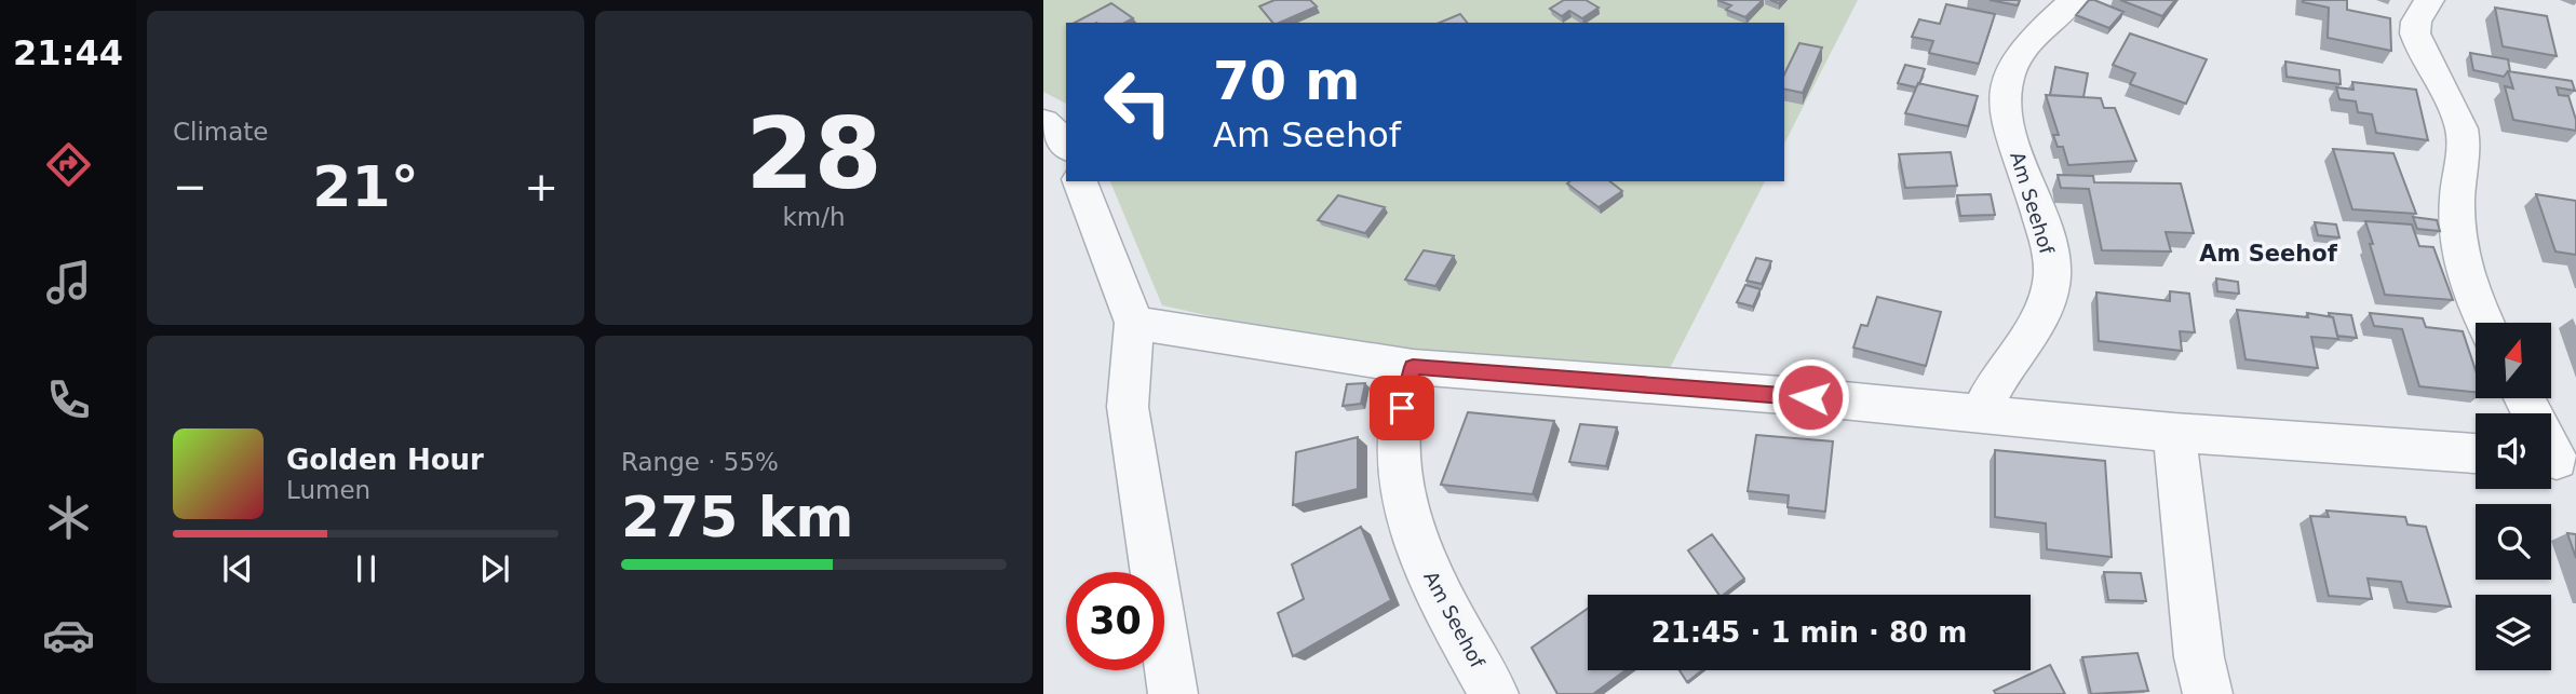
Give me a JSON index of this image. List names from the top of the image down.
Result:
{
  "streets": {
    "street": ["Am Seehof"]
  },
  "districts": ["Am Seehof"],
  "north": "top",
  "page": {
    "tabs": "21:44",
    "tile": [
      "Climate",
      ["28", "km/h"],
      ["Range · 55%", "275 km"]
    ],
    "turn": ["70 m", "Am Seehof"],
    "heat": ["−", "21°", "+"],
    "song": ["Golden Hour", "Lumen"],
    "limit": "30",
    "trip": "21:45 · 1 min · 80 m"
  }
}
